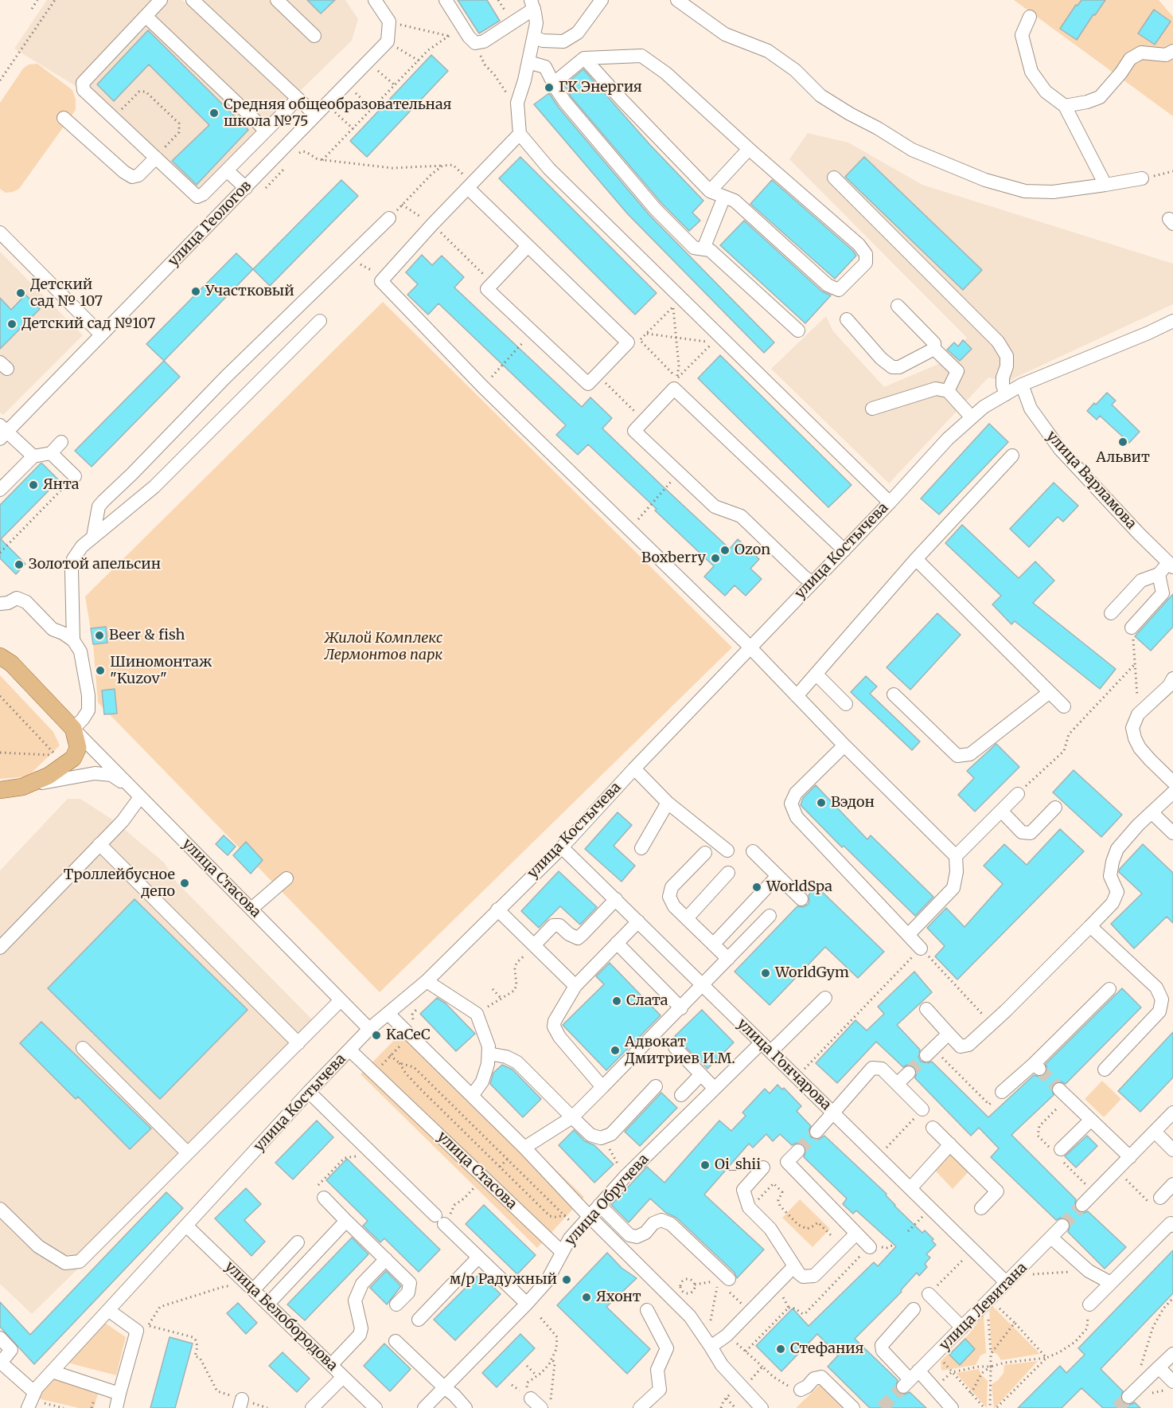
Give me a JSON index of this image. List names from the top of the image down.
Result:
{
  "streets": {
    "street": [
      "улица Геологов",
      "улица Варламова",
      "улица Костычева",
      "улица Стасова",
      "улица Гончарова",
      "улица Обручева",
      "улица Левитана",
      "улица Белобородова"
    ]
  },
  "crossings": [
    ["улица Варламова", "улица Костычева"],
    ["улица Костычева", "улица Стасова"],
    ["улица Костычева", "улица Гончарова"],
    ["улица Костычева", "улица Белобородова"],
    ["улица Стасова", "улица Обручева"],
    ["улица Гончарова", "улица Обручева"],
    ["улица Гончарова", "улица Левитана"]
  ],
  "parks": ["Жилой Комплекс Лермонтов парк"],
  "places": [
    "ГК Энергия",
    "Средняя общеобразовательная школа №75",
    "Участковый",
    "Детский сад № 107",
    "Детский сад №107",
    "Альвит",
    "Янта",
    "Ozon",
    "Boxberry",
    "Золотой апельсин",
    "Beer & fish",
    "Шиномонтаж \"Kuzov\"",
    "Вэдон",
    "Троллейбусное депо",
    "WorldSpa",
    "WorldGym",
    "Слата",
    "KaCeC",
    "Адвокат Дмитриев И.М.",
    "Oi_shii",
    "м/р Радужный",
    "Яхонт",
    "Стефания"
  ]
}
